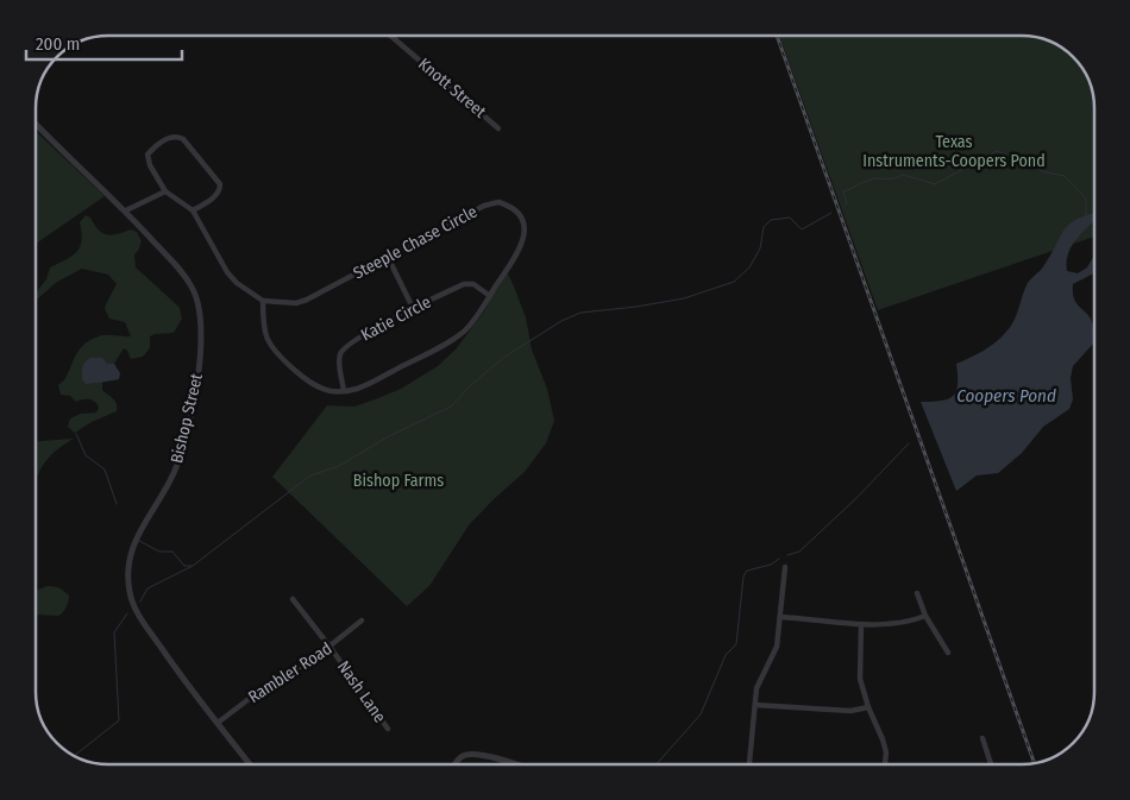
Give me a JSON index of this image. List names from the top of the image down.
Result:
{
  "streets": {
    "street": [
      "Knott Street",
      "Steeple Chase Circle",
      "Katie Circle",
      "Bishop Street",
      "Rambler Road",
      "Nash Lane"
    ]
  },
  "crossings": [
    ["Steeple Chase Circle", "Katie Circle"],
    ["Bishop Street", "Rambler Road"],
    ["Rambler Road", "Nash Lane"]
  ],
  "water": ["Coopers Pond"],
  "parks": ["Texas Instruments-Coopers Pond", "Bishop Farms"],
  "scale_bar": "200 m"
}
